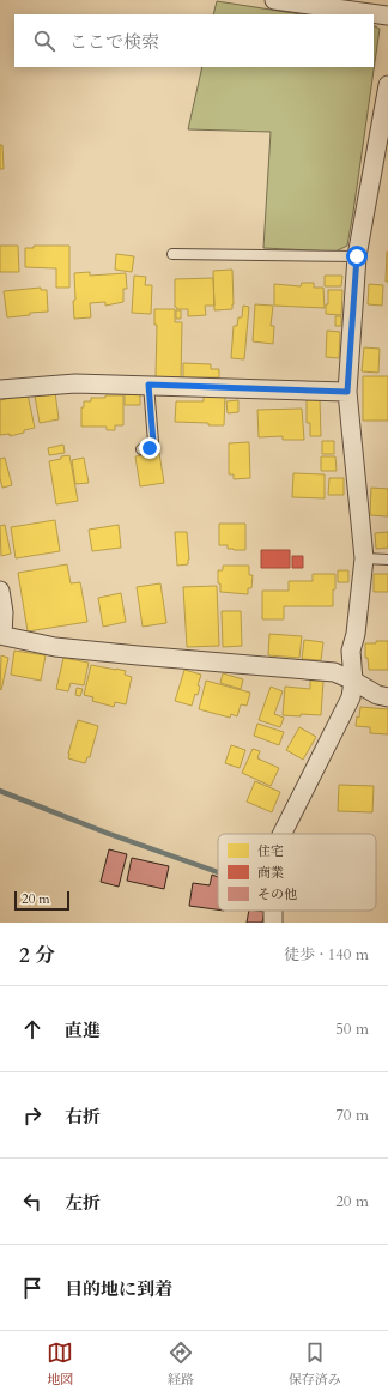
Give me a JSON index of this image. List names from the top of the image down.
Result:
{
  "legend": ["住宅", "商業", "その他"],
  "scale_bar": "20 m",
  "page": {
    "search": "ここで検索",
    "scale": "20 m",
    "heading": ["2 分", "徒歩 · 140 m"],
    "list": [
      ["直進", "50 m"],
      ["右折", "70 m"],
      ["左折", "20 m"],
      "目的地に到着"
    ],
    "nav": ["地図", "経路", "保存済み"]
  }
}
